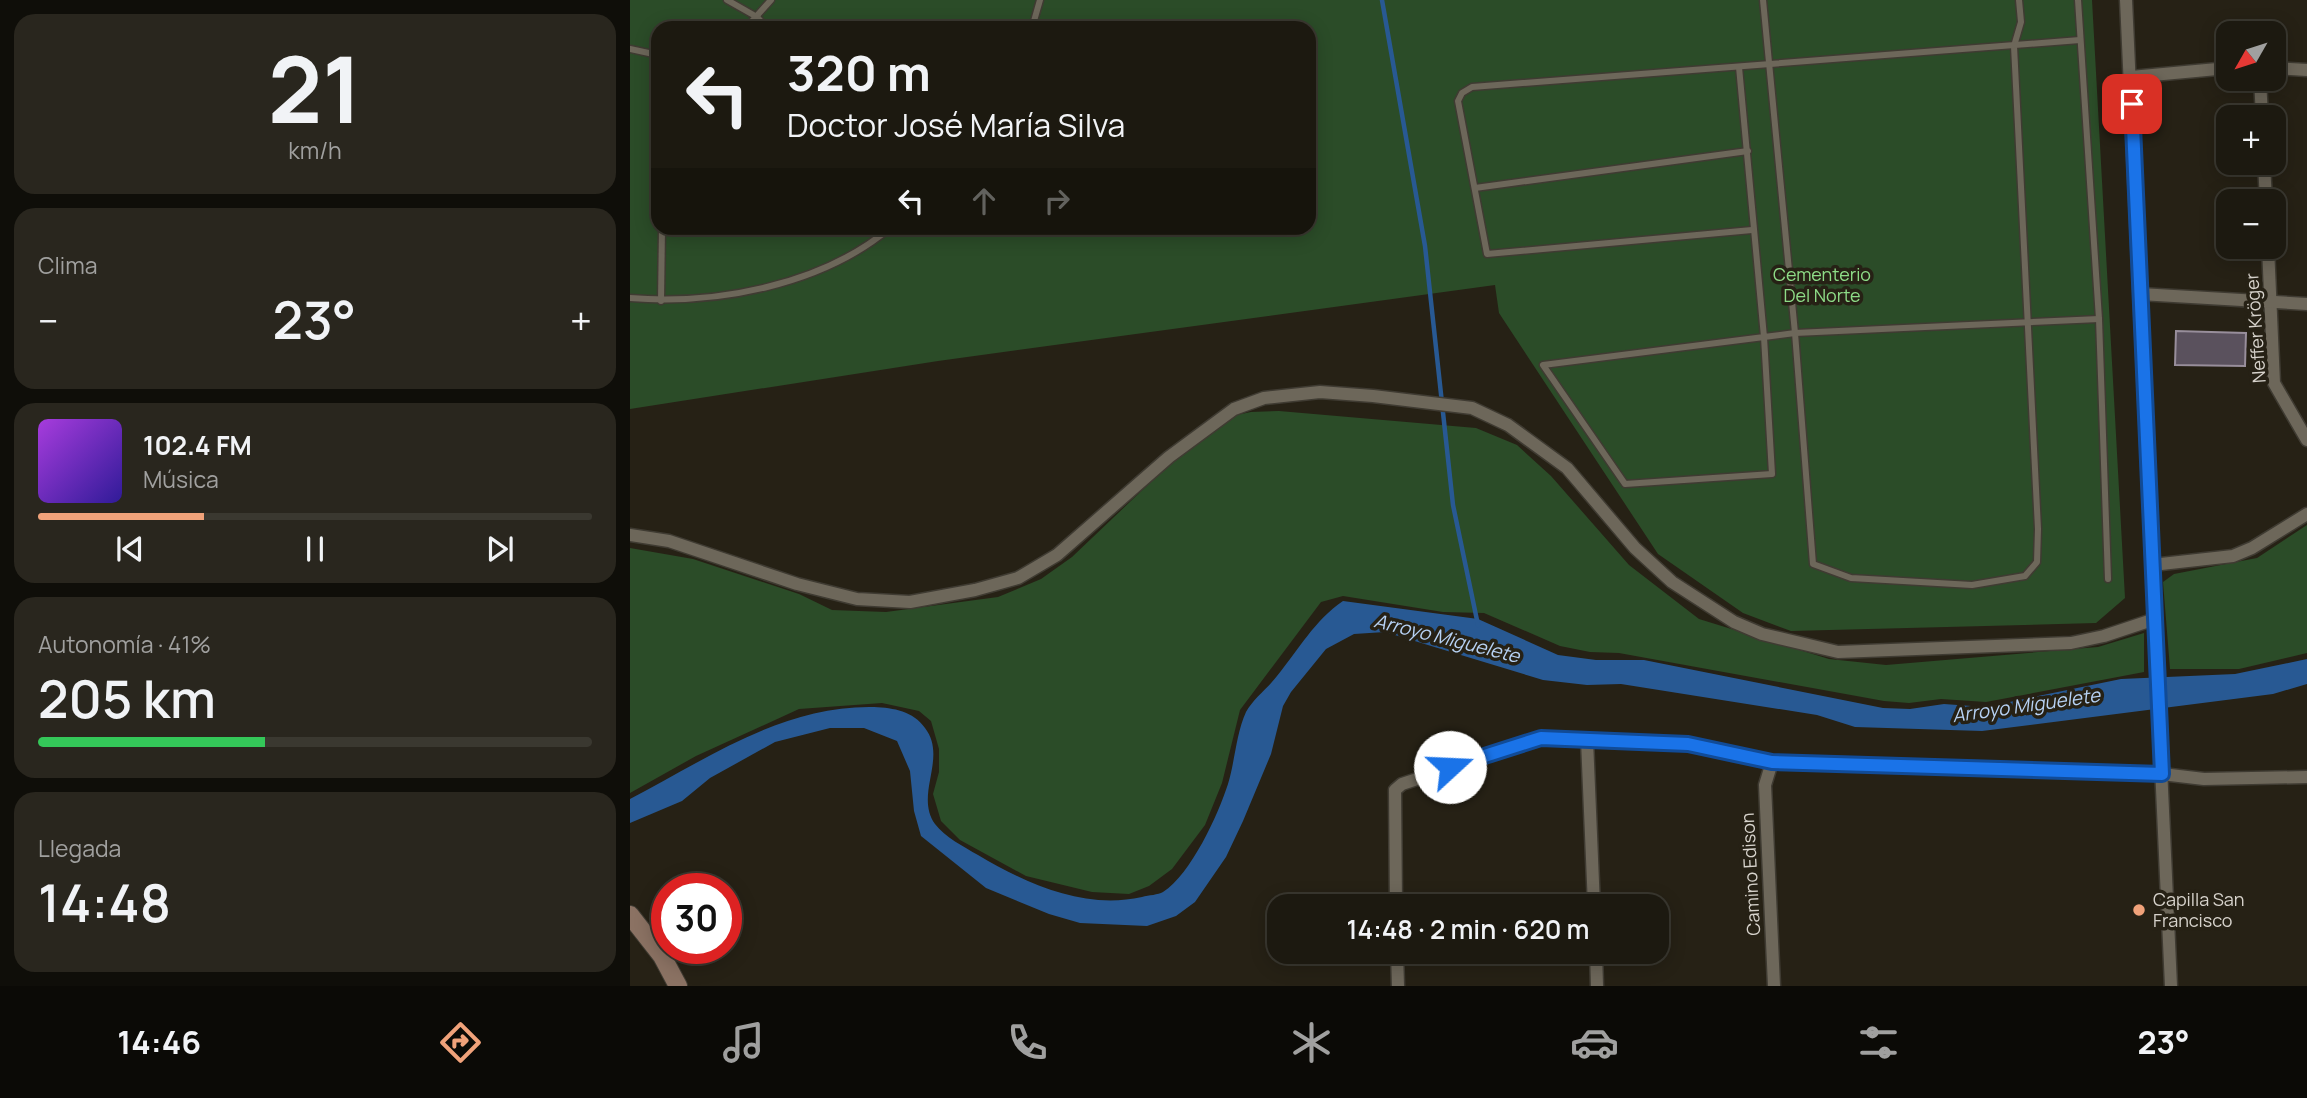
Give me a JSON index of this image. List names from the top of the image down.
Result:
{
  "streets": {
    "street": ["Neffer Kröger", "Camino Edison"]
  },
  "water": ["Arroyo Miguelete"],
  "parks": ["Cementerio Del Norte"],
  "places": ["Capilla San Francisco"],
  "north": "bottom left",
  "page": {
    "tile": [
      ["21", "km/h"],
      "Clima",
      ["Autonomía · 41%", "205 km"],
      ["Llegada", "14:48"]
    ],
    "map_buttons": ["+", "−"],
    "turn": ["320 m", "Doctor José María Silva"],
    "heat": ["−", "23°", "+"],
    "song": ["102.4 FM", "Música"],
    "limit": "30",
    "trip": "14:48 · 2 min · 620 m",
    "tabs": ["14:46", "23°"]
  }
}
